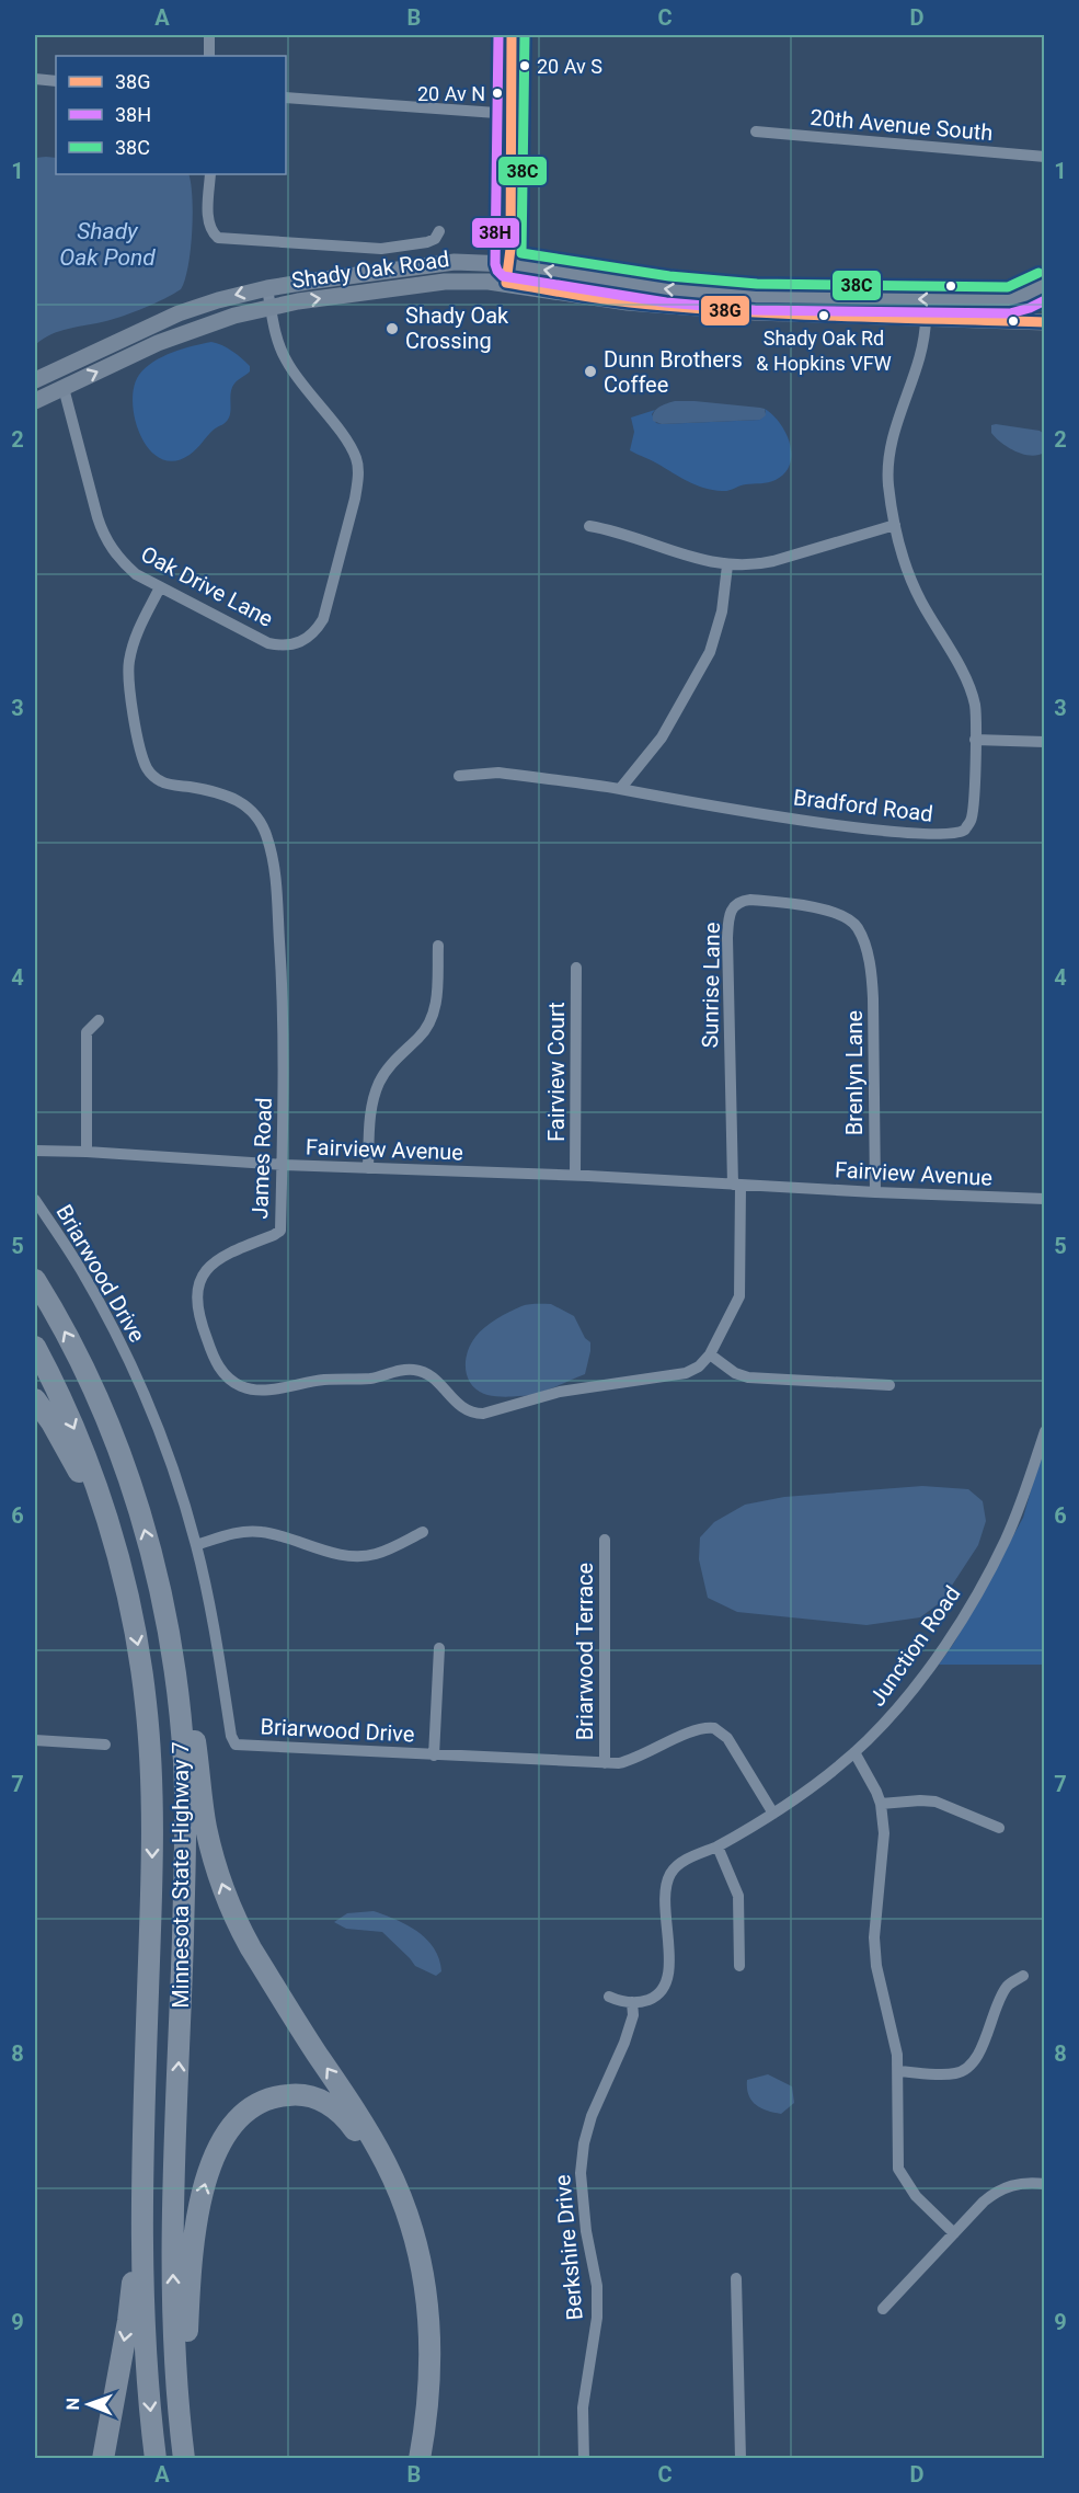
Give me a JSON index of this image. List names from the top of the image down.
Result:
{
  "streets": {
    "highway": ["Minnesota State Highway 7"],
    "main road": ["Shady Oak Road"],
    "street": [
      "20th Avenue South",
      "Oak Drive Lane",
      "Bradford Road",
      "Sunrise Lane",
      "Fairview Court",
      "Brenlyn Lane",
      "Fairview Avenue",
      "James Road",
      "Briarwood Drive",
      "Junction Road",
      "Briarwood Terrace",
      "Berkshire Drive"
    ]
  },
  "crossings": [
    ["Shady Oak Road", "Oak Drive Lane"],
    ["Shady Oak Road", "Bradford Road"],
    ["Oak Drive Lane", "James Road"],
    ["Sunrise Lane", "Brenlyn Lane"],
    ["Sunrise Lane", "Fairview Avenue"],
    ["Sunrise Lane", "James Road"],
    ["Fairview Court", "Fairview Avenue"],
    ["Brenlyn Lane", "Fairview Avenue"],
    ["Fairview Avenue", "James Road"],
    ["Briarwood Drive", "Junction Road"],
    ["Briarwood Drive", "Briarwood Terrace"],
    ["Junction Road", "Berkshire Drive"]
  ],
  "water": ["Shady Oak Pond"],
  "places": [
    "20 Av S",
    "20 Av N",
    "Shady Oak Rd & Hopkins VFW",
    "Shady Oak Crossing",
    "Dunn Brothers Coffee"
  ],
  "lines": ["transit line 38G", "transit line 38H", "transit line 38C"],
  "legend": ["38G", "38H", "38C"],
  "north": "left",
  "grid": {
    "columns": [
      "A",
      "B",
      "C",
      "D"
    ],
    "rows": [
      "1",
      "2",
      "3",
      "4",
      "5",
      "6",
      "7",
      "8",
      "9"
    ]
  }
}
